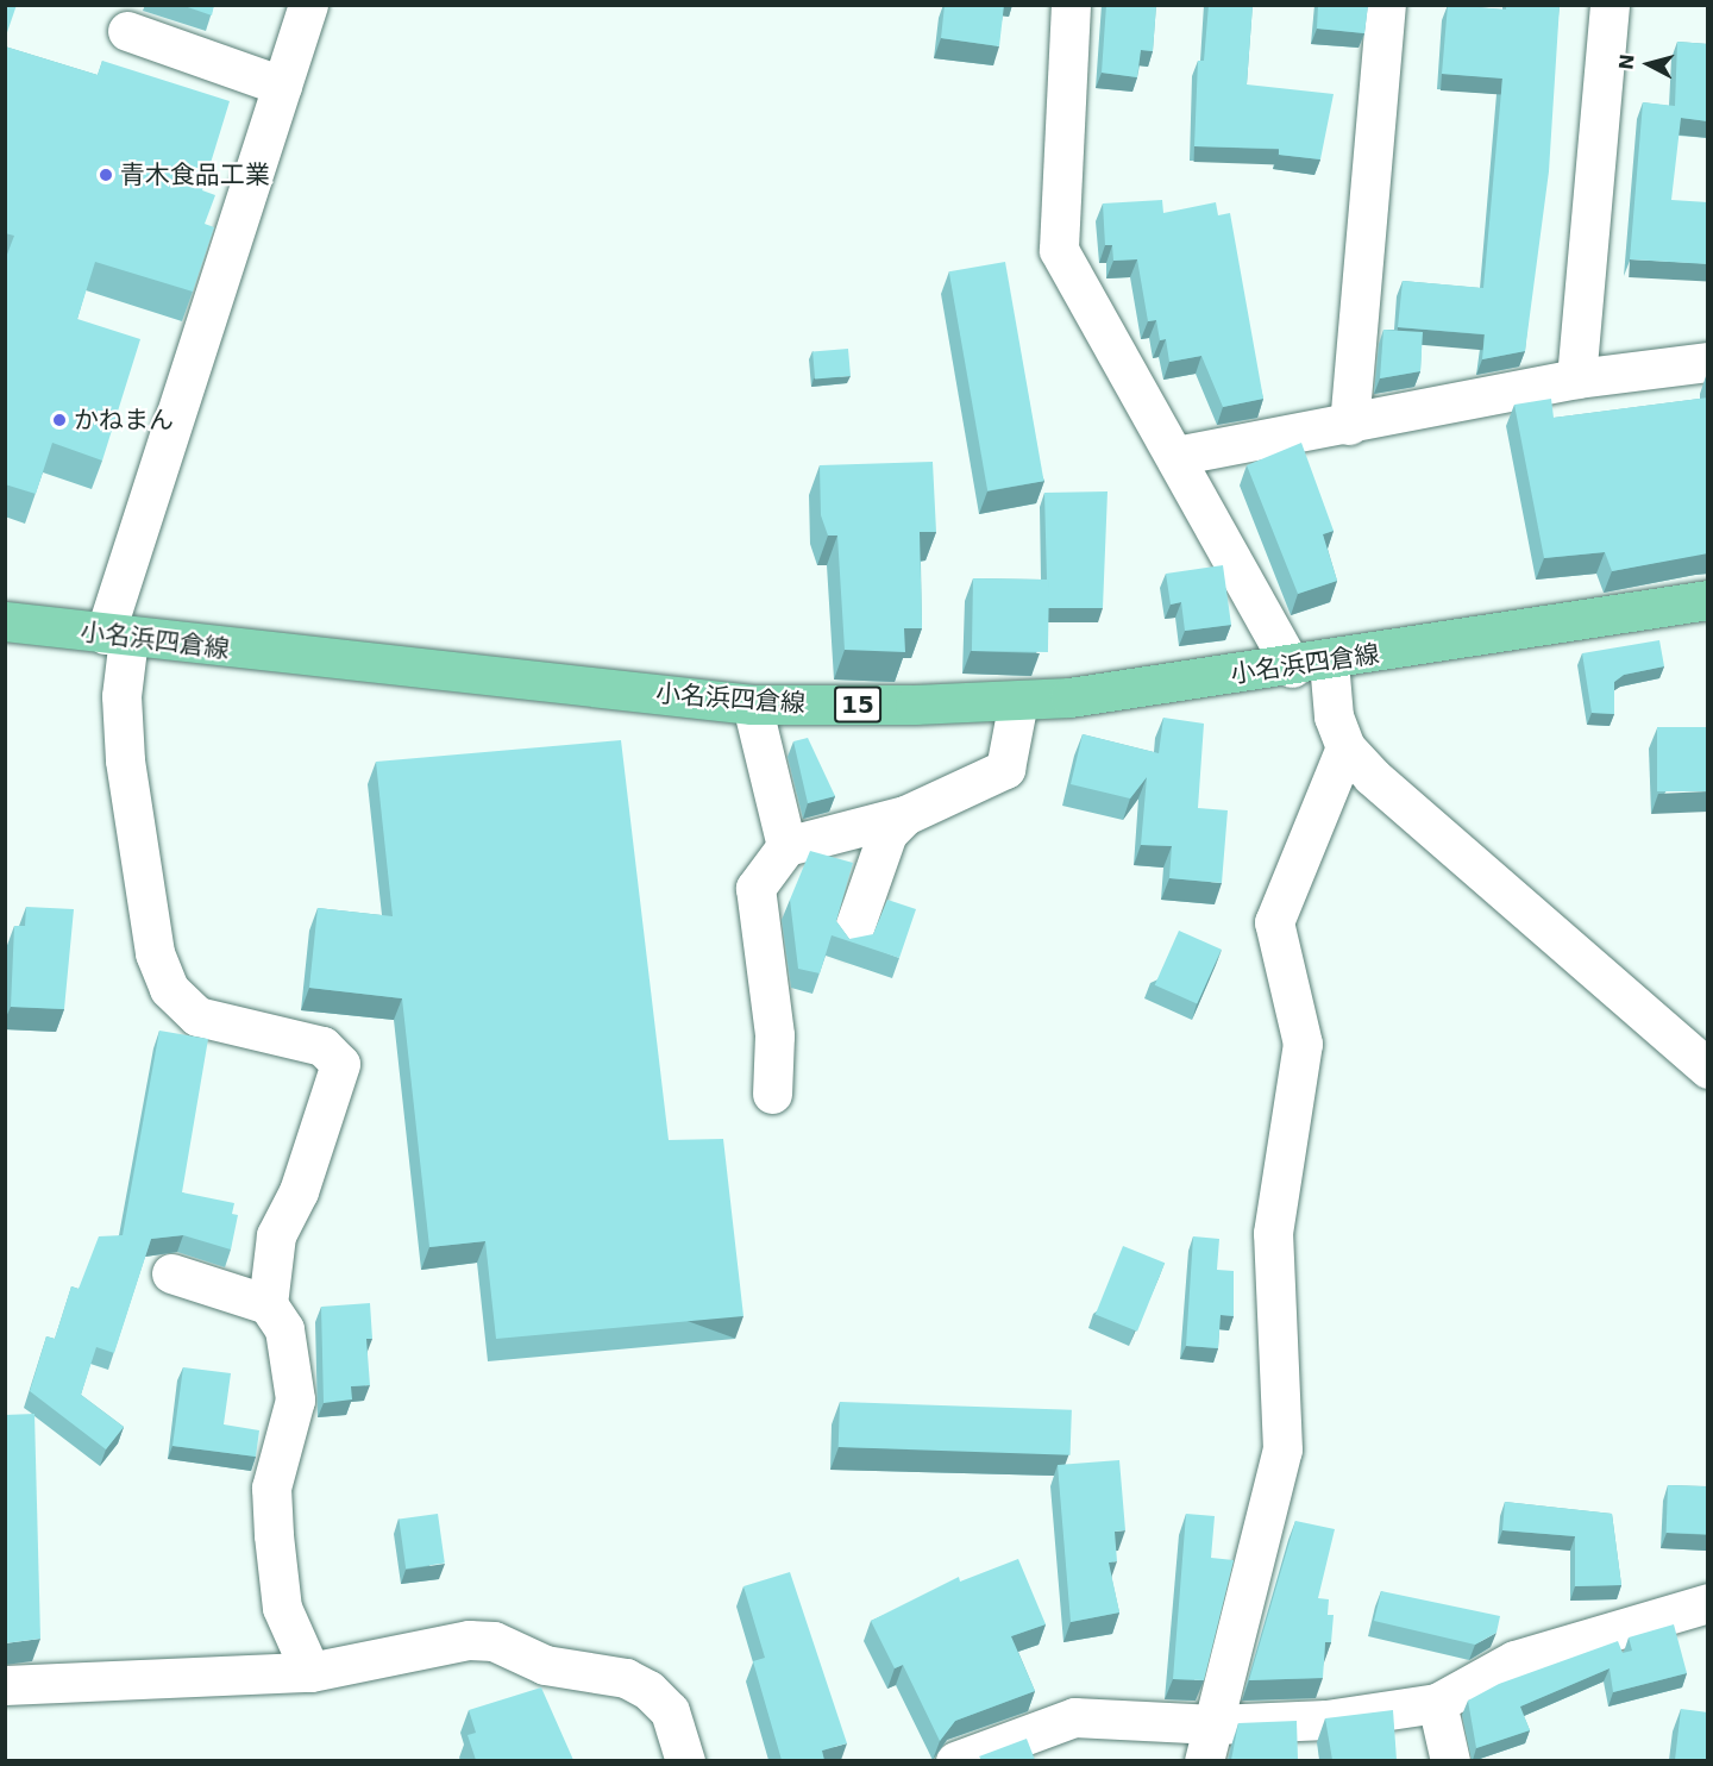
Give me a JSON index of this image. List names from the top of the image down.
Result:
{
  "streets": {
    "main road": ["小名浜四倉線", "15"]
  },
  "places": ["青木食品工業", "かねまん"],
  "north": "left"
}
